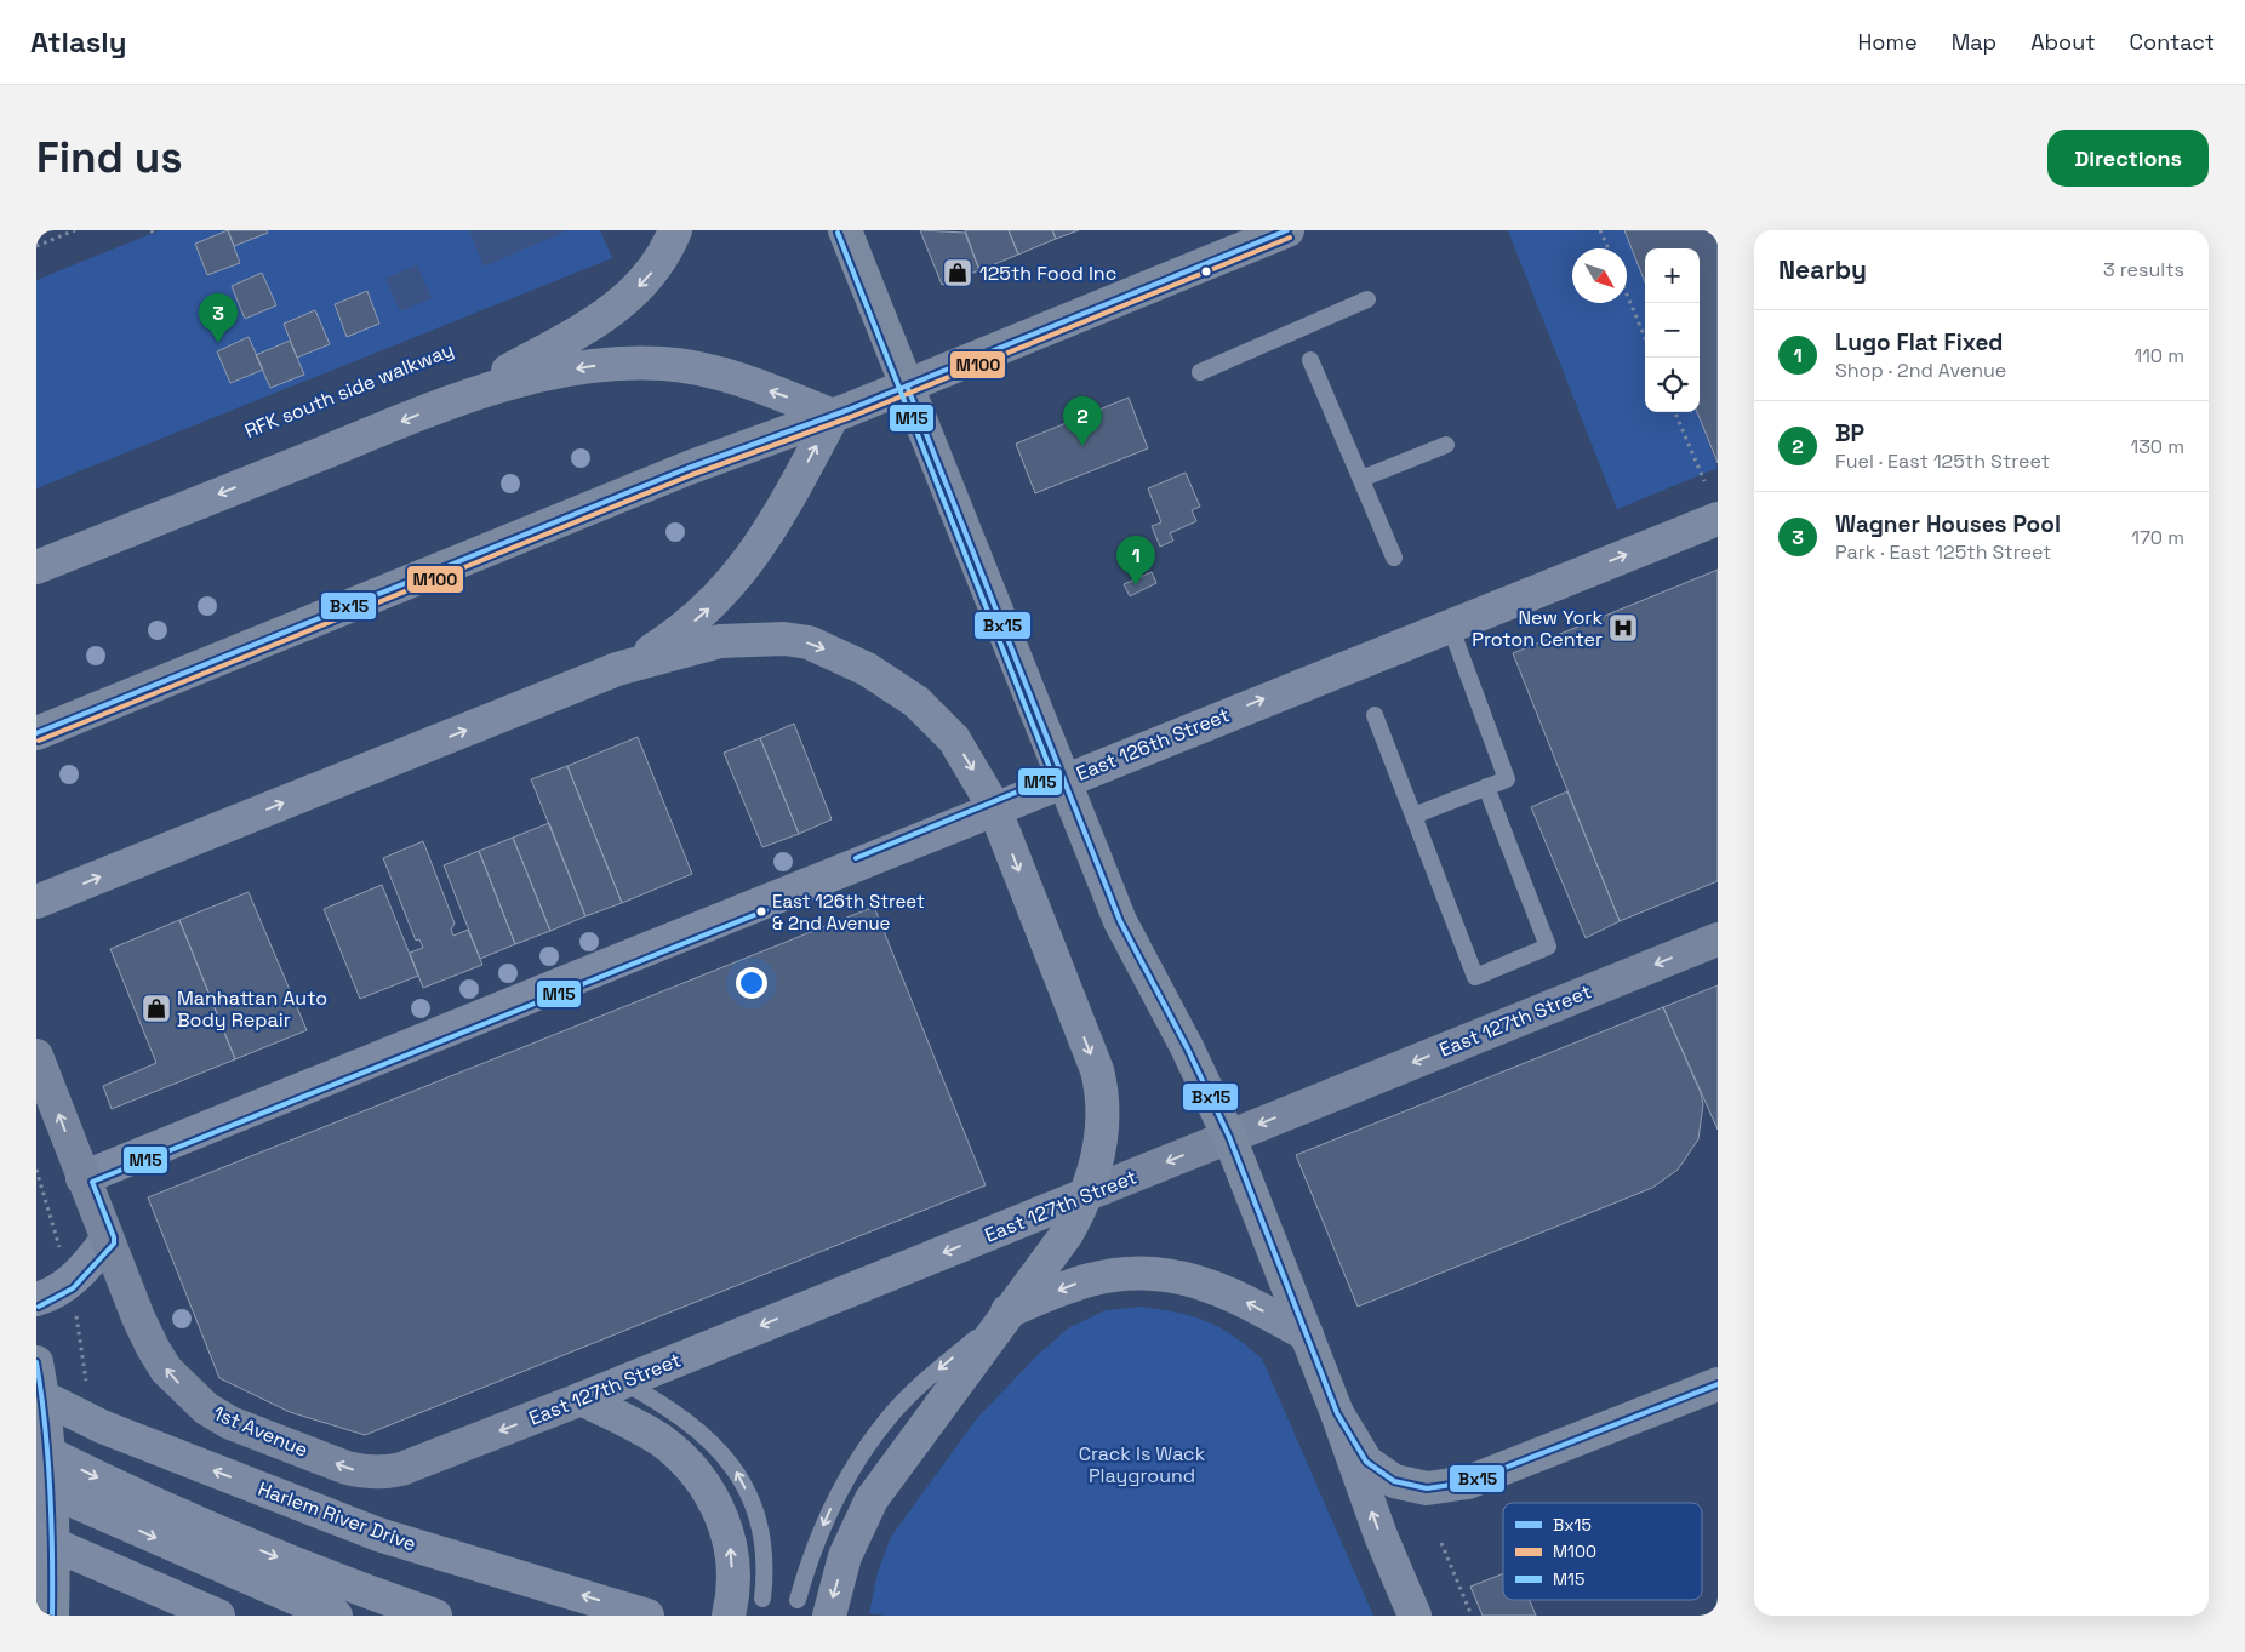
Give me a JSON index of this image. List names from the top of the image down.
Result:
{
  "streets": {
    "highway": ["Harlem River Drive"],
    "main road": ["East 127th Street", "1st Avenue"],
    "street": ["East 126th Street"]
  },
  "crossings": [
    ["East 126th Street", "1st Avenue"],
    ["East 127th Street", "1st Avenue"]
  ],
  "one_way": ["East 126th Street", "East 127th Street", "1st Avenue"],
  "parks": ["Crack Is Wack Playground"],
  "places": {
    "shop": ["125th Food Inc", "Manhattan Auto Body Repair"],
    "hospital": ["New York Proton Center"],
    "other": ["East 126th Street & 2nd Avenue"]
  },
  "lines": ["transit line Bx15", "transit line M15", "transit line M100"],
  "legend": ["Bx15", "M100", "M15"],
  "north": "bottom right",
  "page": {
    "header": "Atlasly",
    "nav": [
      "Home",
      "Map",
      "About",
      "Contact"
    ],
    "buttons": "Directions",
    "title": "Find us",
    "heading": ["Nearby", "3 results"],
    "map_buttons": ["+", "−"],
    "pins": ["3", "2", "1"],
    "list": [
      {
        "mark": "1",
        "name": "Lugo Flat Fixed",
        "note": "Shop · 2nd Avenue",
        "value": "110 m"
      },
      {
        "mark": "2",
        "name": "BP",
        "note": "Fuel · East 125th Street",
        "value": "130 m"
      },
      {
        "mark": "3",
        "name": "Wagner Houses Pool",
        "note": "Park · East 125th Street",
        "value": "170 m"
      }
    ]
  }
}
